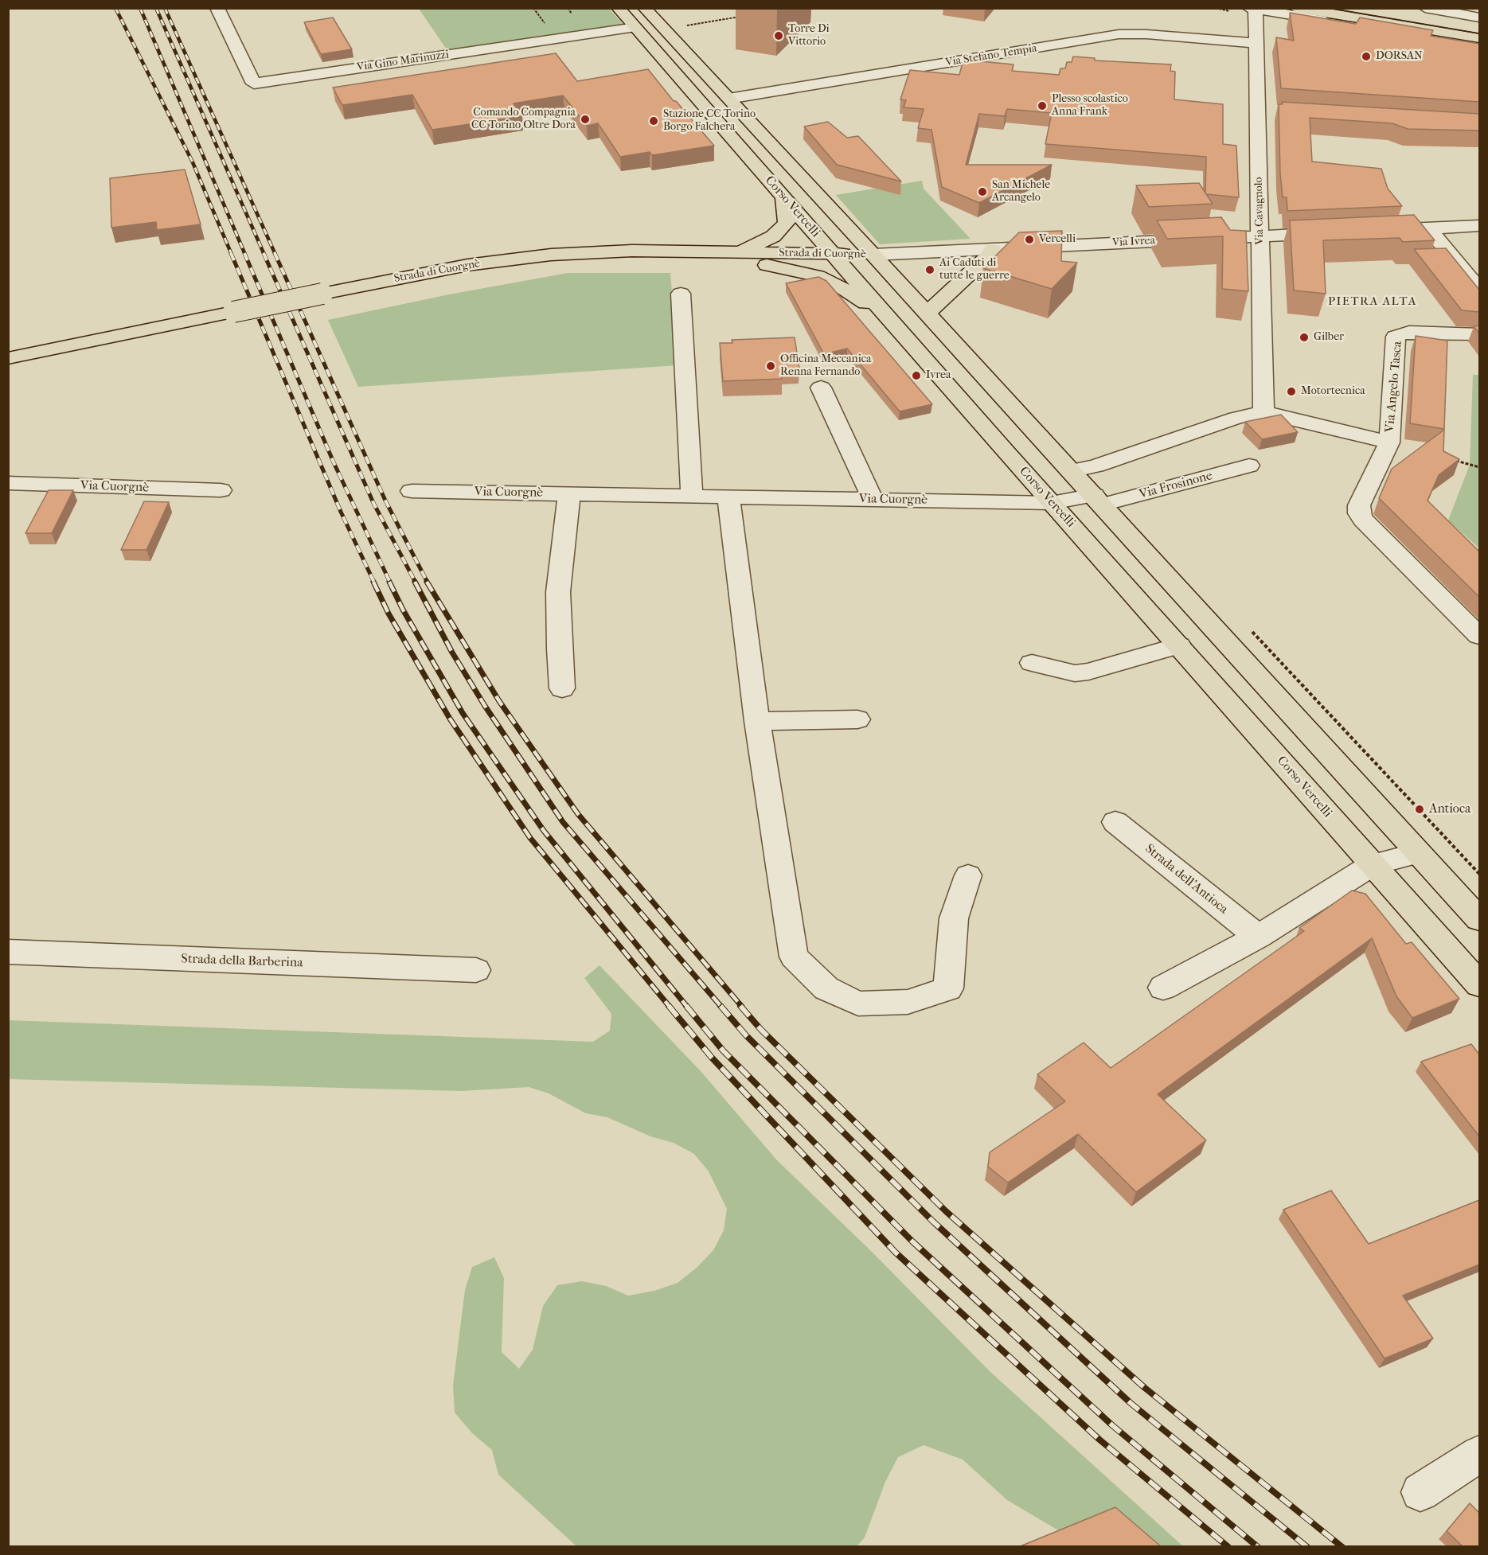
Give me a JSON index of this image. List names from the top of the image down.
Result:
{
  "streets": {
    "main road": ["Corso Vercelli", "Strada di Cuorgnè"],
    "street": [
      "Via Stefano Tempia",
      "Via Gino Marinuzzi",
      "Via Cavagnolo",
      "Via Ivrea",
      "Via Angelo Tasca",
      "Via Frosinone",
      "Via Cuorgnè",
      "Strada dell'Antioca",
      "Strada della Barberina"
    ]
  },
  "crossings": [
    ["Via Stefano Tempia", "Corso Vercelli"],
    ["Via Stefano Tempia", "Via Cavagnolo"],
    ["Via Gino Marinuzzi", "Corso Vercelli"],
    ["Corso Vercelli", "Via Ivrea"],
    ["Corso Vercelli", "Strada di Cuorgnè"],
    ["Corso Vercelli", "Via Frosinone"],
    ["Corso Vercelli", "Via Cuorgnè"],
    ["Via Cavagnolo", "Via Ivrea"],
    ["Via Ivrea", "Strada di Cuorgnè"],
    ["Via Frosinone", "Via Cuorgnè"]
  ],
  "districts": ["PIETRA ALTA"],
  "places": [
    "Torre Di Vittorio",
    "DORSAN",
    "Plesso scolastico Anna Frank",
    "Comando Compagnia CC Torino Oltre Dora",
    "Stazione CC Torino Borgo Falchera",
    "San Michele Arcangelo",
    "Vercelli",
    "Ai Caduti di tutte le guerre",
    "Gilber",
    "Officina Meccanica Renna Fernando",
    "Ivrea",
    "Motortecnica",
    "Antioca"
  ]
}
